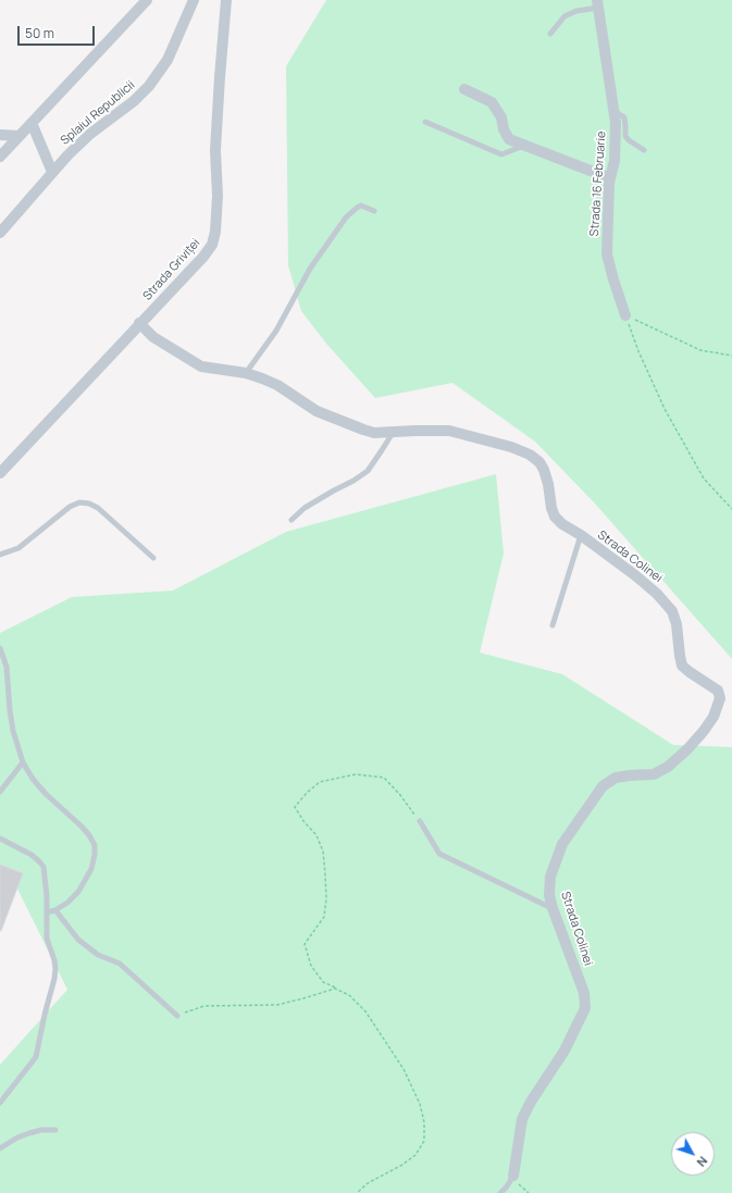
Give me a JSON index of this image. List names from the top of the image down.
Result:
{
  "streets": {
    "street": [
      "Splaiul Republicii",
      "Strada 16 Februarie",
      "Strada Griviței",
      "Strada Colinei"
    ]
  },
  "crossings": [
    ["Strada Griviței", "Strada Colinei"]
  ],
  "scale_bar": "50 m",
  "north": "bottom right"
}
